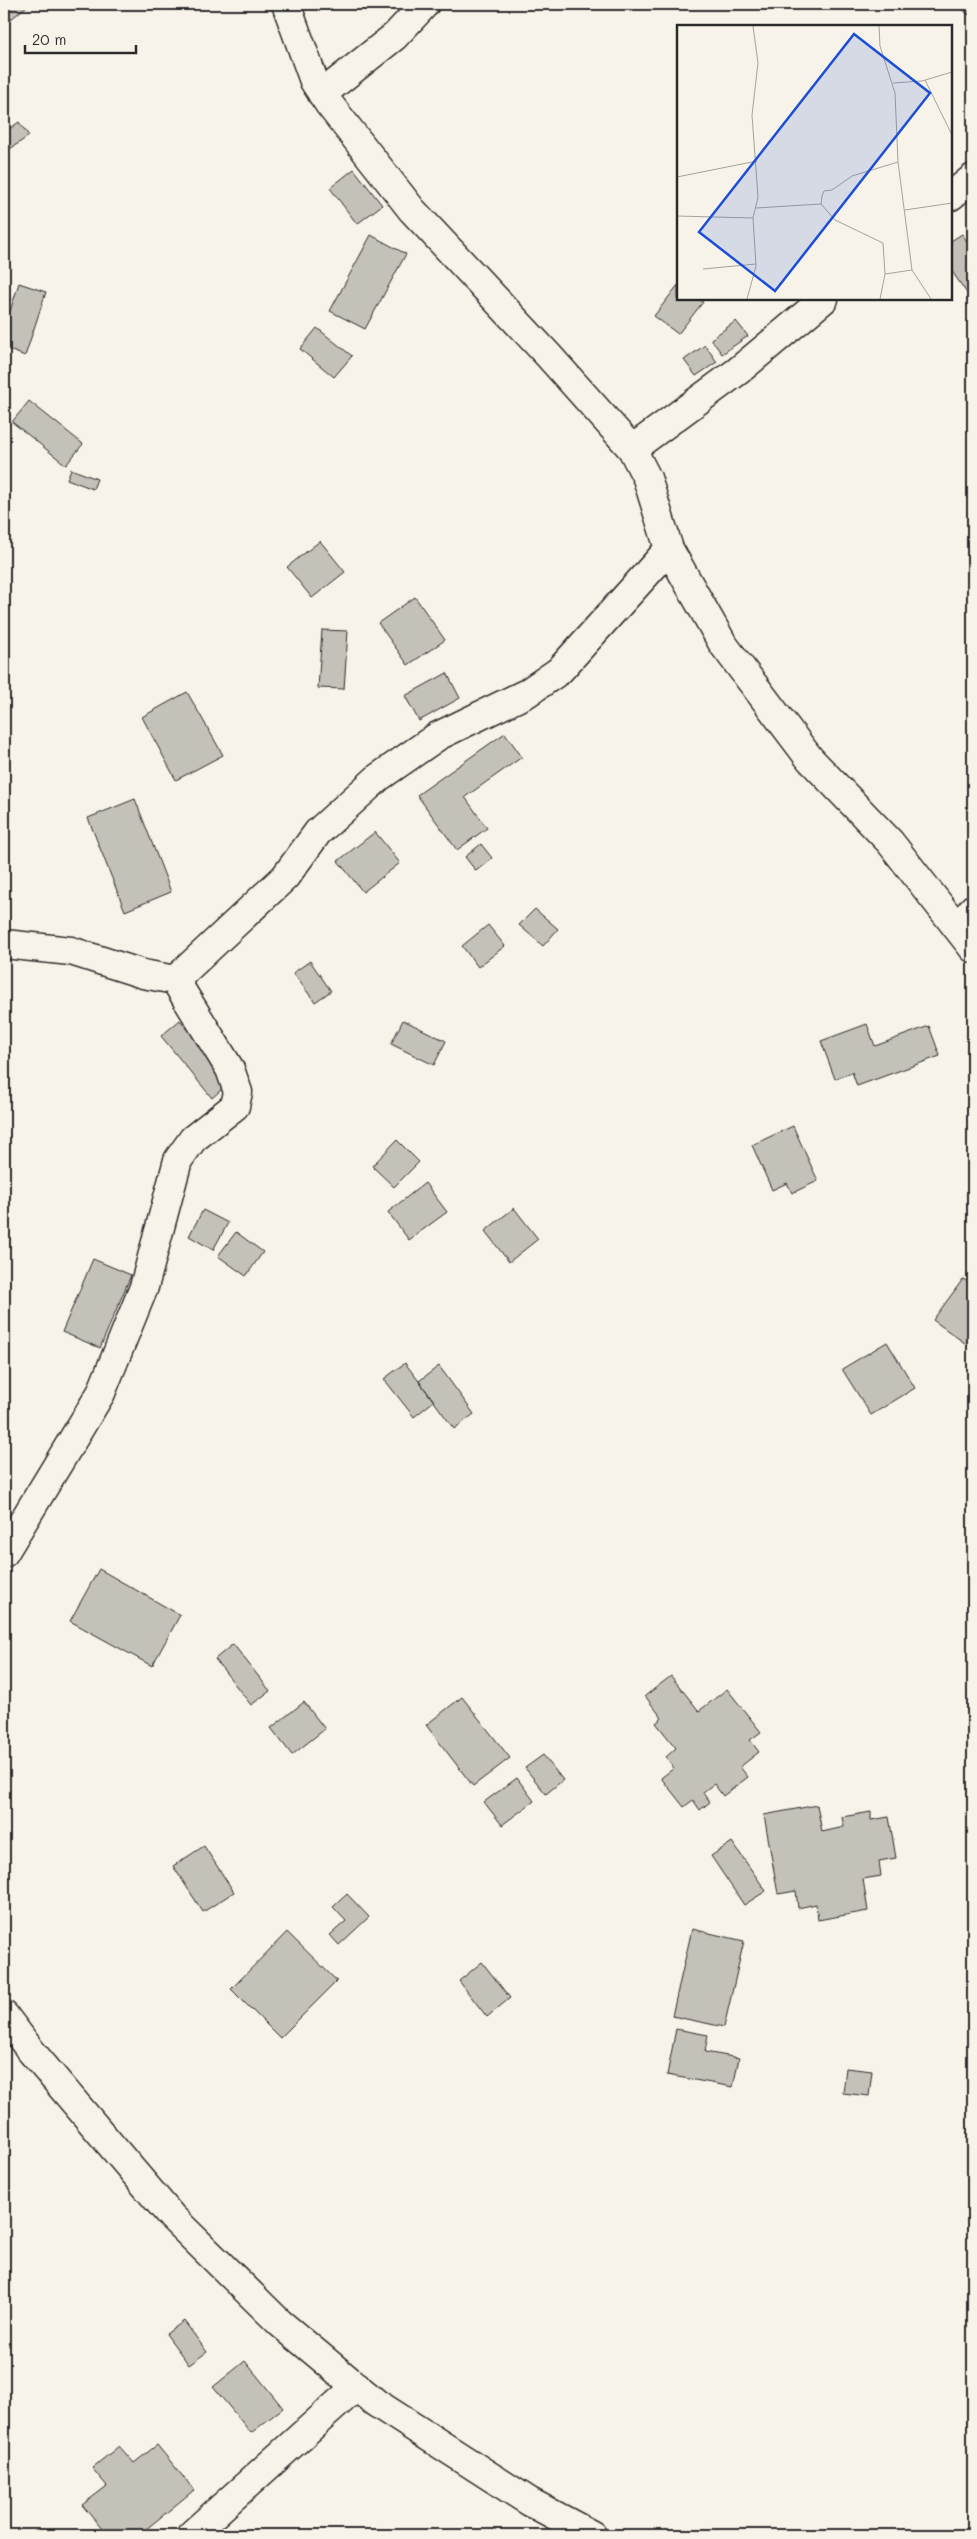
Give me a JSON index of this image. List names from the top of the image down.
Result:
{
  "scale_bar": "20 m"
}
